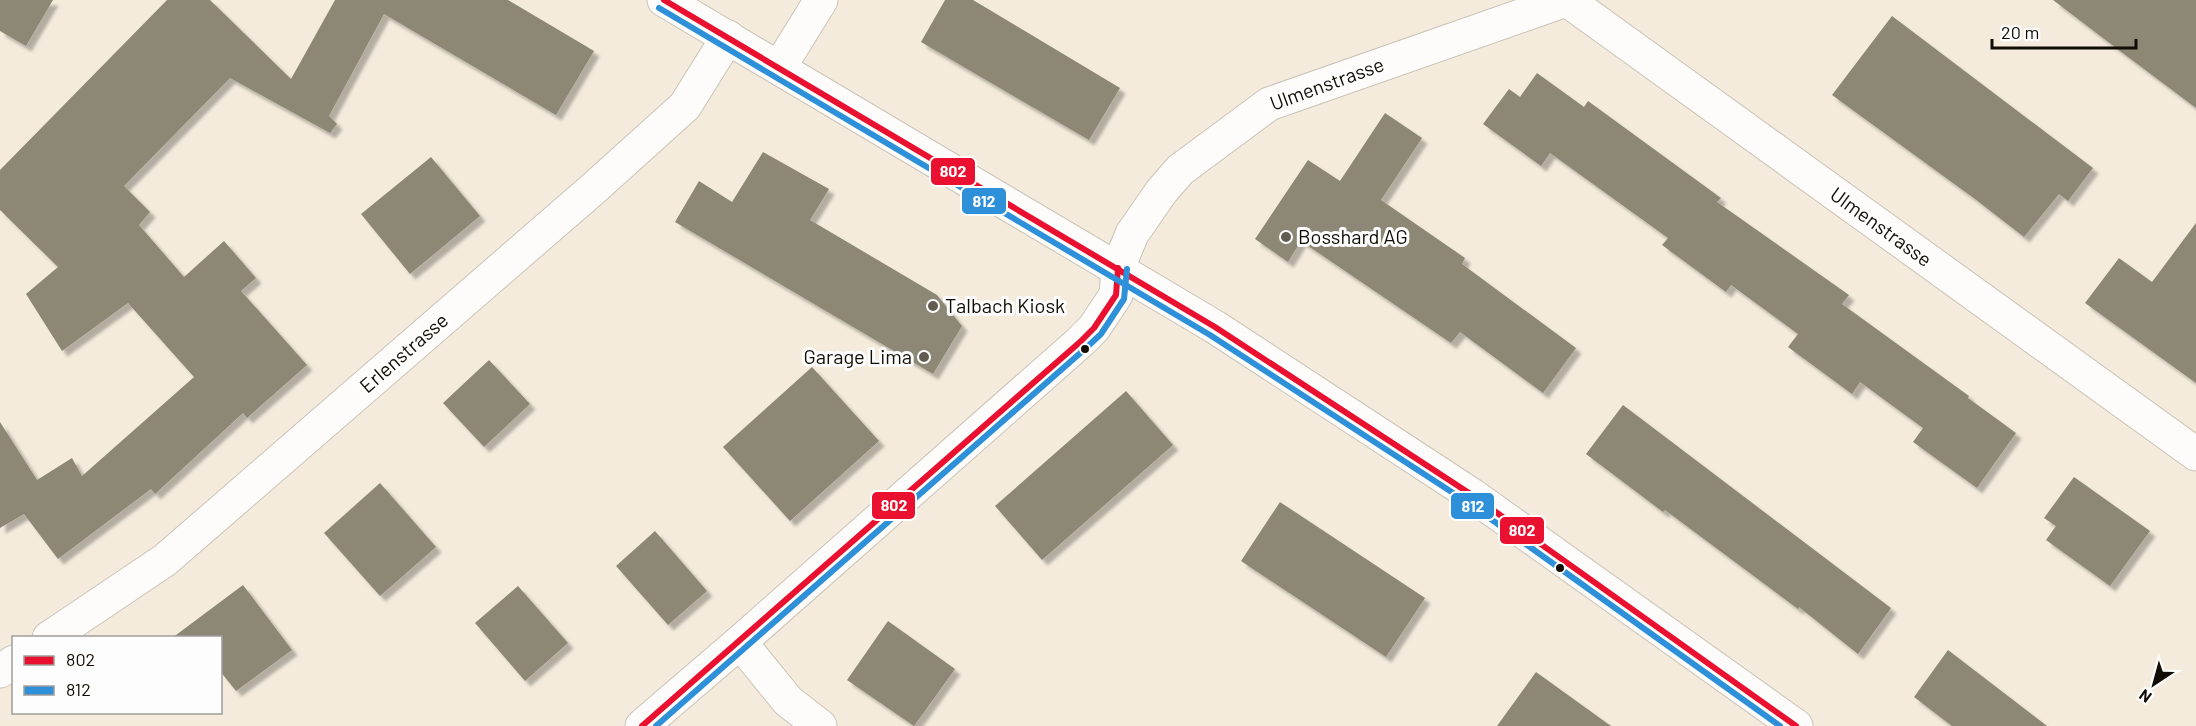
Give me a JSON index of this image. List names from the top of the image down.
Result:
{
  "streets": {
    "street": ["Ulmenstrasse", "Erlenstrasse"]
  },
  "places": ["Bosshard AG", "Talbach Kiosk", "Garage Lima"],
  "lines": ["transit line 802", "transit line 812"],
  "legend": ["802", "812"],
  "scale_bar": "20 m",
  "north": "bottom left"
}
